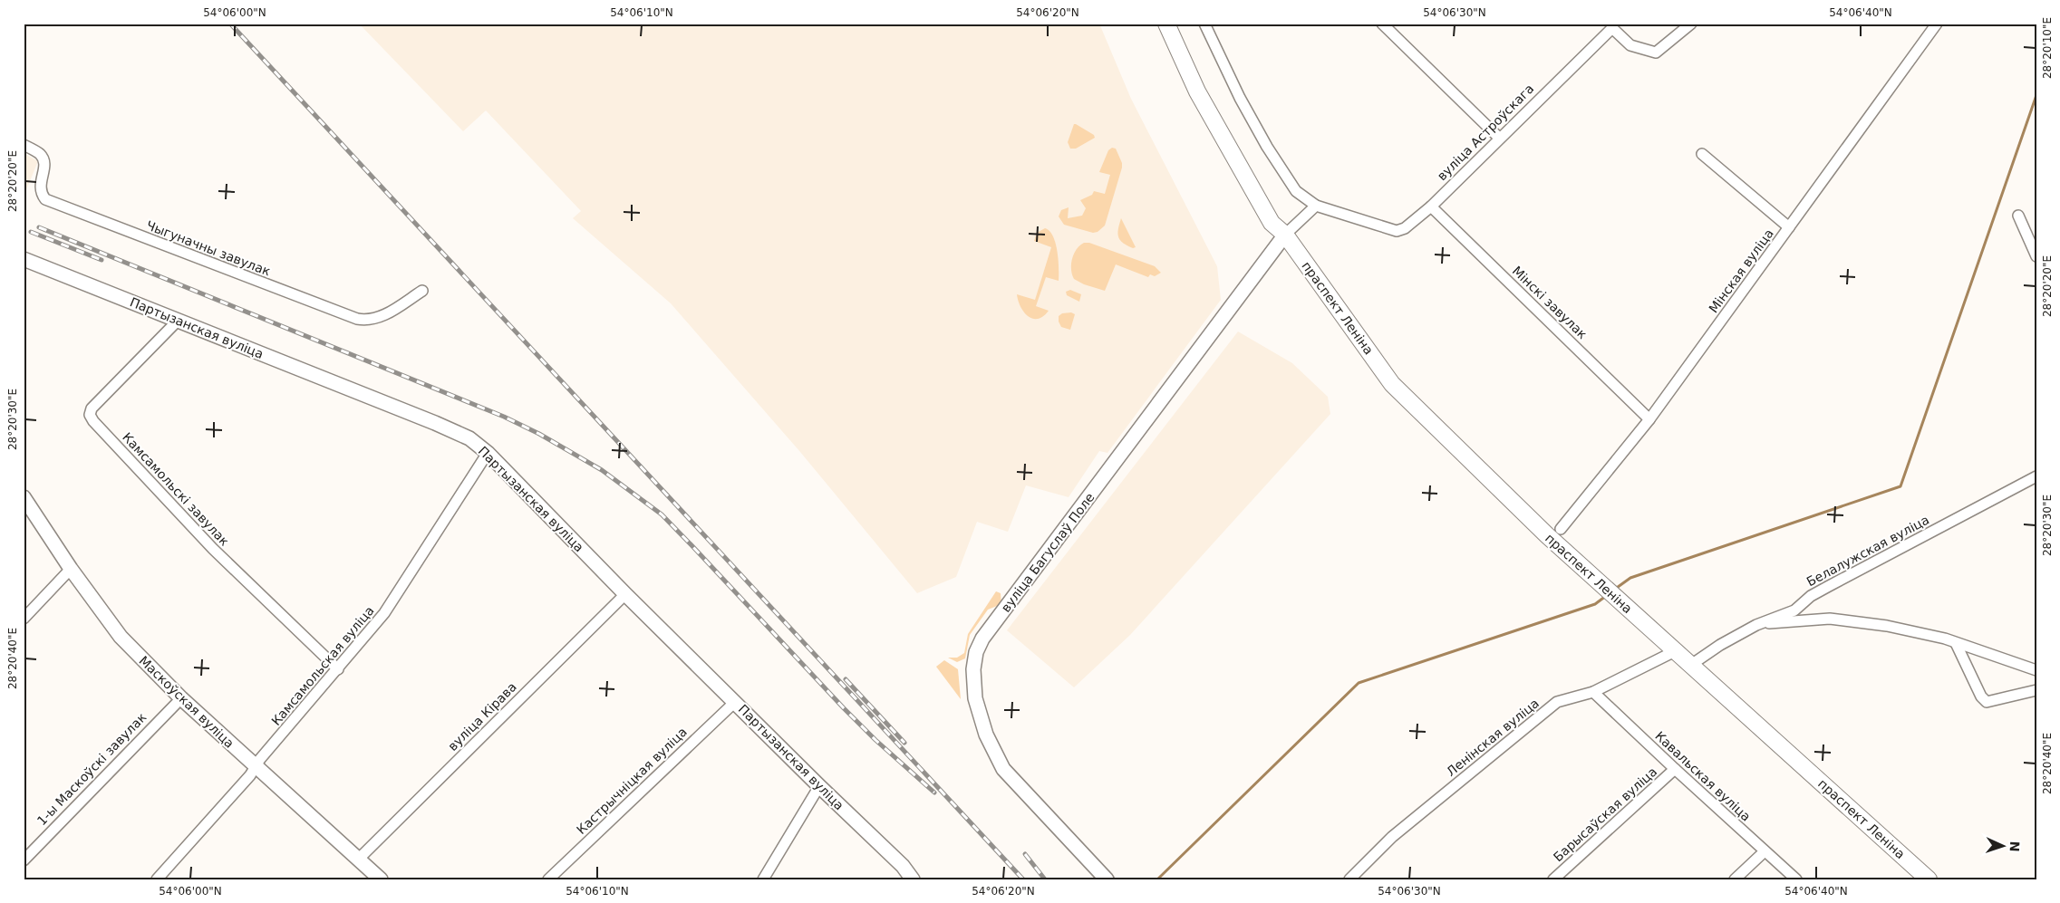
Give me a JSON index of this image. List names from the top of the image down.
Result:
{
  "streets": {
    "main road": [
      "праспект Леніна",
      "Партызанская вуліца",
      "вуліца Багуслаў Поле",
      "Маскоўская вуліца"
    ],
    "street": [
      "вуліца Астроўскага",
      "Чыгуначны завулак",
      "Мінская вуліца",
      "Мінскі завулак",
      "Камсамольскі завулак",
      "Белалужская вуліца",
      "Камсамольская вуліца",
      "вуліца Кірава",
      "Ленінская вуліца",
      "1-ы Маскоўскі завулак",
      "Кавальская вуліца",
      "Кастрычніцкая вуліца",
      "Барысаўская вуліца"
    ]
  },
  "crossings": [
    ["вуліца Астроўскага", "Мінскі завулак"],
    ["Мінская вуліца", "Мінскі завулак"],
    ["праспект Леніна", "Белалужская вуліца"],
    ["праспект Леніна", "вуліца Багуслаў Поле"],
    ["праспект Леніна", "Ленінская вуліца"],
    ["Партызанская вуліца", "Камсамольскі завулак"],
    ["Партызанская вуліца", "Камсамольская вуліца"],
    ["Партызанская вуліца", "вуліца Кірава"],
    ["Партызанская вуліца", "Кастрычніцкая вуліца"],
    ["Камсамольскі завулак", "Камсамольская вуліца"],
    ["Камсамольская вуліца", "Маскоўская вуліца"],
    ["Маскоўская вуліца", "вуліца Кірава"],
    ["Маскоўская вуліца", "1-ы Маскоўскі завулак"],
    ["Ленінская вуліца", "Кавальская вуліца"],
    ["Кавальская вуліца", "Барысаўская вуліца"]
  ],
  "north": "right",
  "coordinates": [
    "54°06'00\"N",
    "54°06'10\"N",
    "54°06'20\"N",
    "54°06'30\"N",
    "54°06'40\"N",
    "28°20'10\"E",
    "28°20'20\"E",
    "28°20'30\"E",
    "28°20'40\"E"
  ]
}
